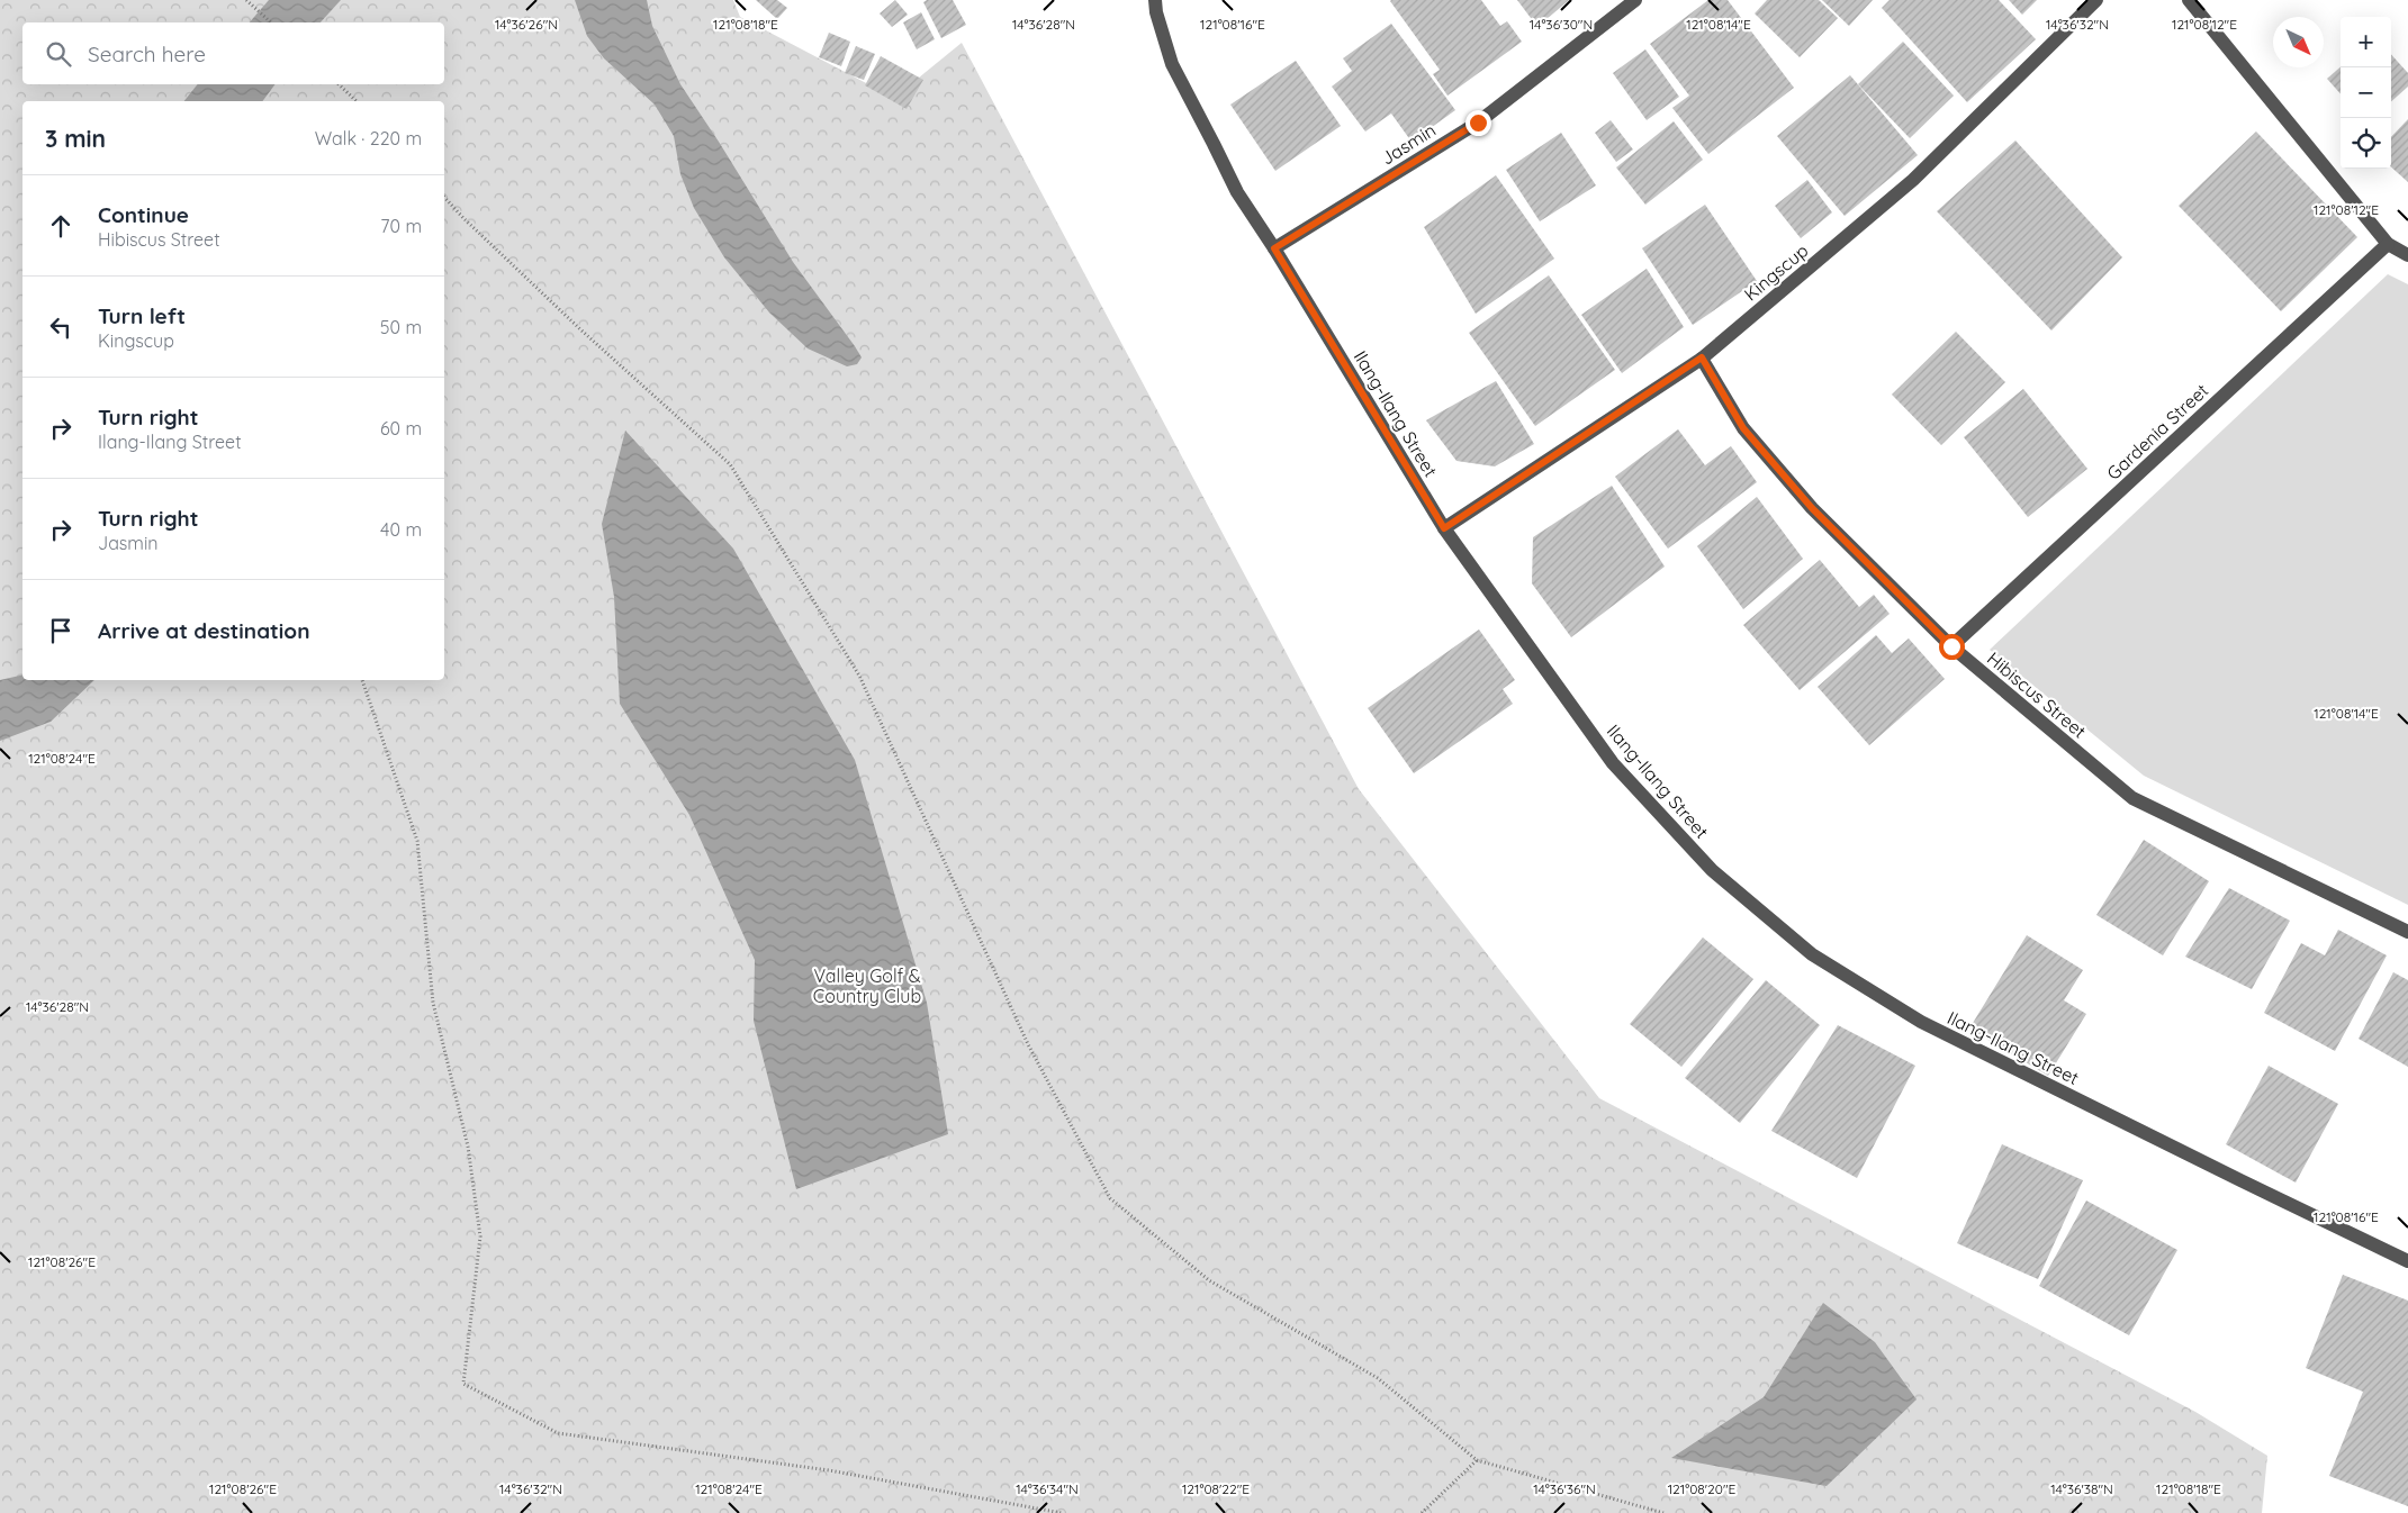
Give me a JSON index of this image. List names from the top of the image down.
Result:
{
  "streets": {
    "street": [
      "Jasmin",
      "Kingscup",
      "Ilang-Ilang Street",
      "Gardenia Street",
      "Hibiscus Street"
    ]
  },
  "crossings": [
    ["Jasmin", "Ilang-Ilang Street"],
    ["Kingscup", "Ilang-Ilang Street"],
    ["Kingscup", "Hibiscus Street"],
    ["Gardenia Street", "Hibiscus Street"]
  ],
  "parks": ["Valley Golf & Country Club"],
  "north": "bottom right",
  "page": {
    "map_buttons": ["+", "−"],
    "search": "Search here",
    "heading": ["3 min", "Walk · 220 m"],
    "list": [
      ["Continue", "Hibiscus Street", "70 m"],
      ["Turn left", "Kingscup", "50 m"],
      ["Turn right", "Ilang-Ilang Street", "60 m"],
      ["Turn right", "Jasmin", "40 m"],
      "Arrive at destination"
    ]
  },
  "coordinates": [
    "14°36'26\"N",
    "14°36'28\"N",
    "14°36'30\"N",
    "14°36'32\"N",
    "121°08'18\"E",
    "121°08'16\"E",
    "121°08'14\"E",
    "121°08'12\"E",
    "121°08'24\"E",
    "121°08'26\"E",
    "121°08'22\"E",
    "121°08'20\"E",
    "14°36'34\"N",
    "14°36'36\"N",
    "14°36'38\"N"
  ]
}
